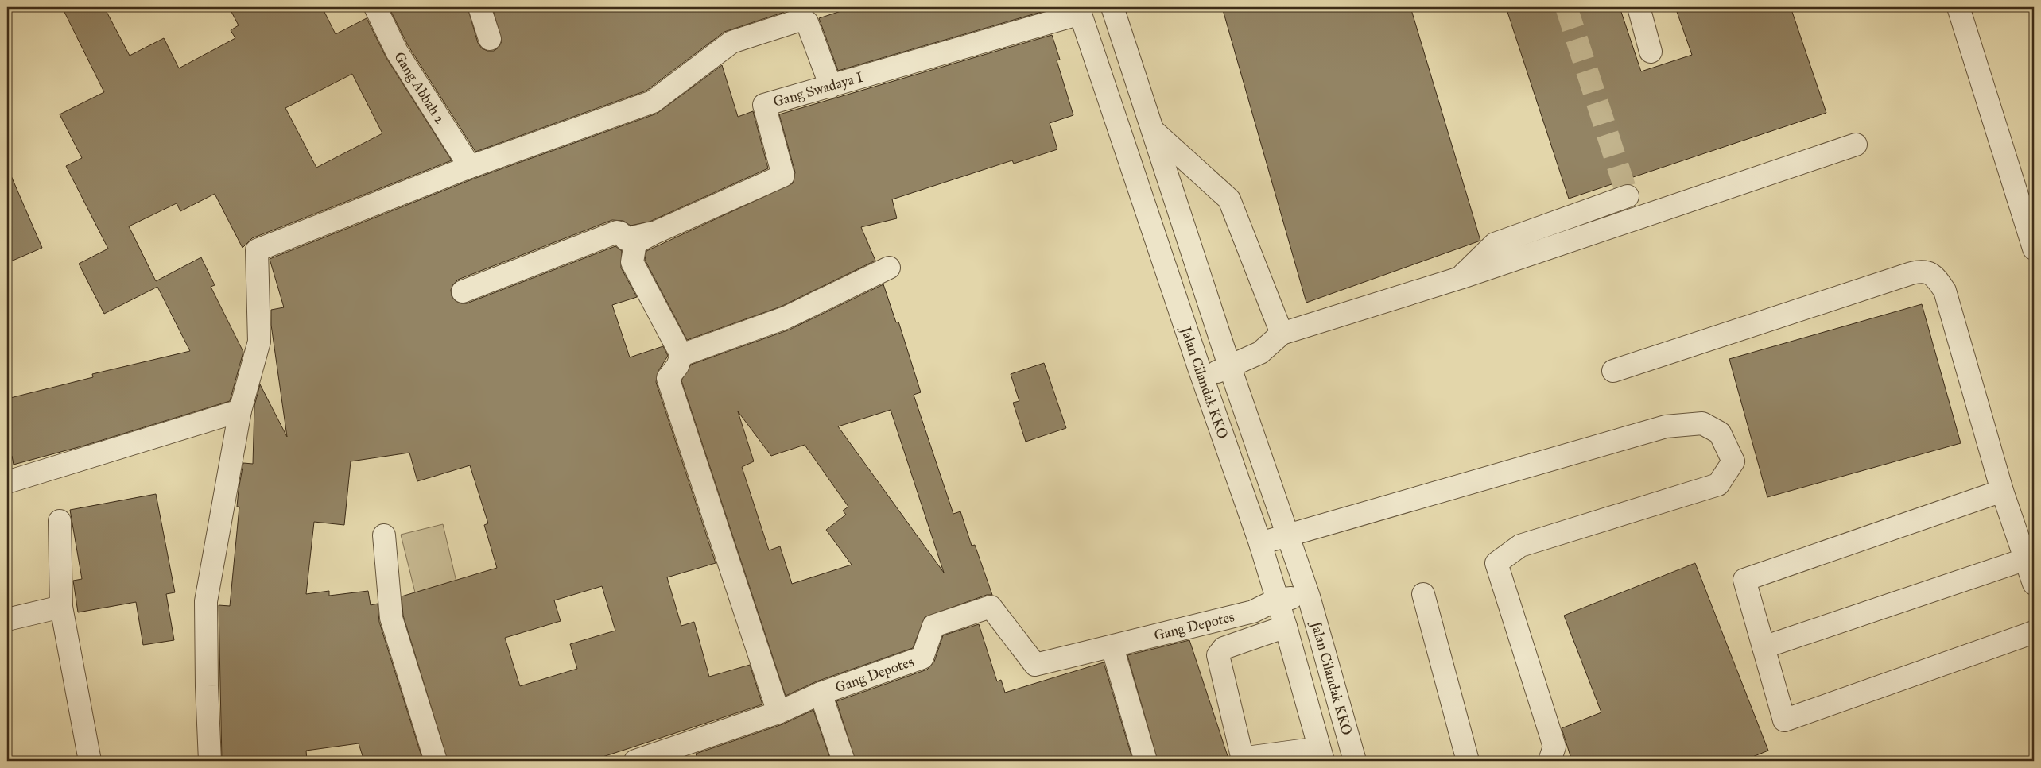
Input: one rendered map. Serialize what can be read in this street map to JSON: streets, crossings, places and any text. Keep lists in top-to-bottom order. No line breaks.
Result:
{"streets":{"street":["Gang Abbah 2","Gang Swadaya I","Jalan Cilandak KKO","Gang Depotes"]},"crossings":[["Gang Swadaya I","Jalan Cilandak KKO"],["Jalan Cilandak KKO","Gang Depotes"]]}
